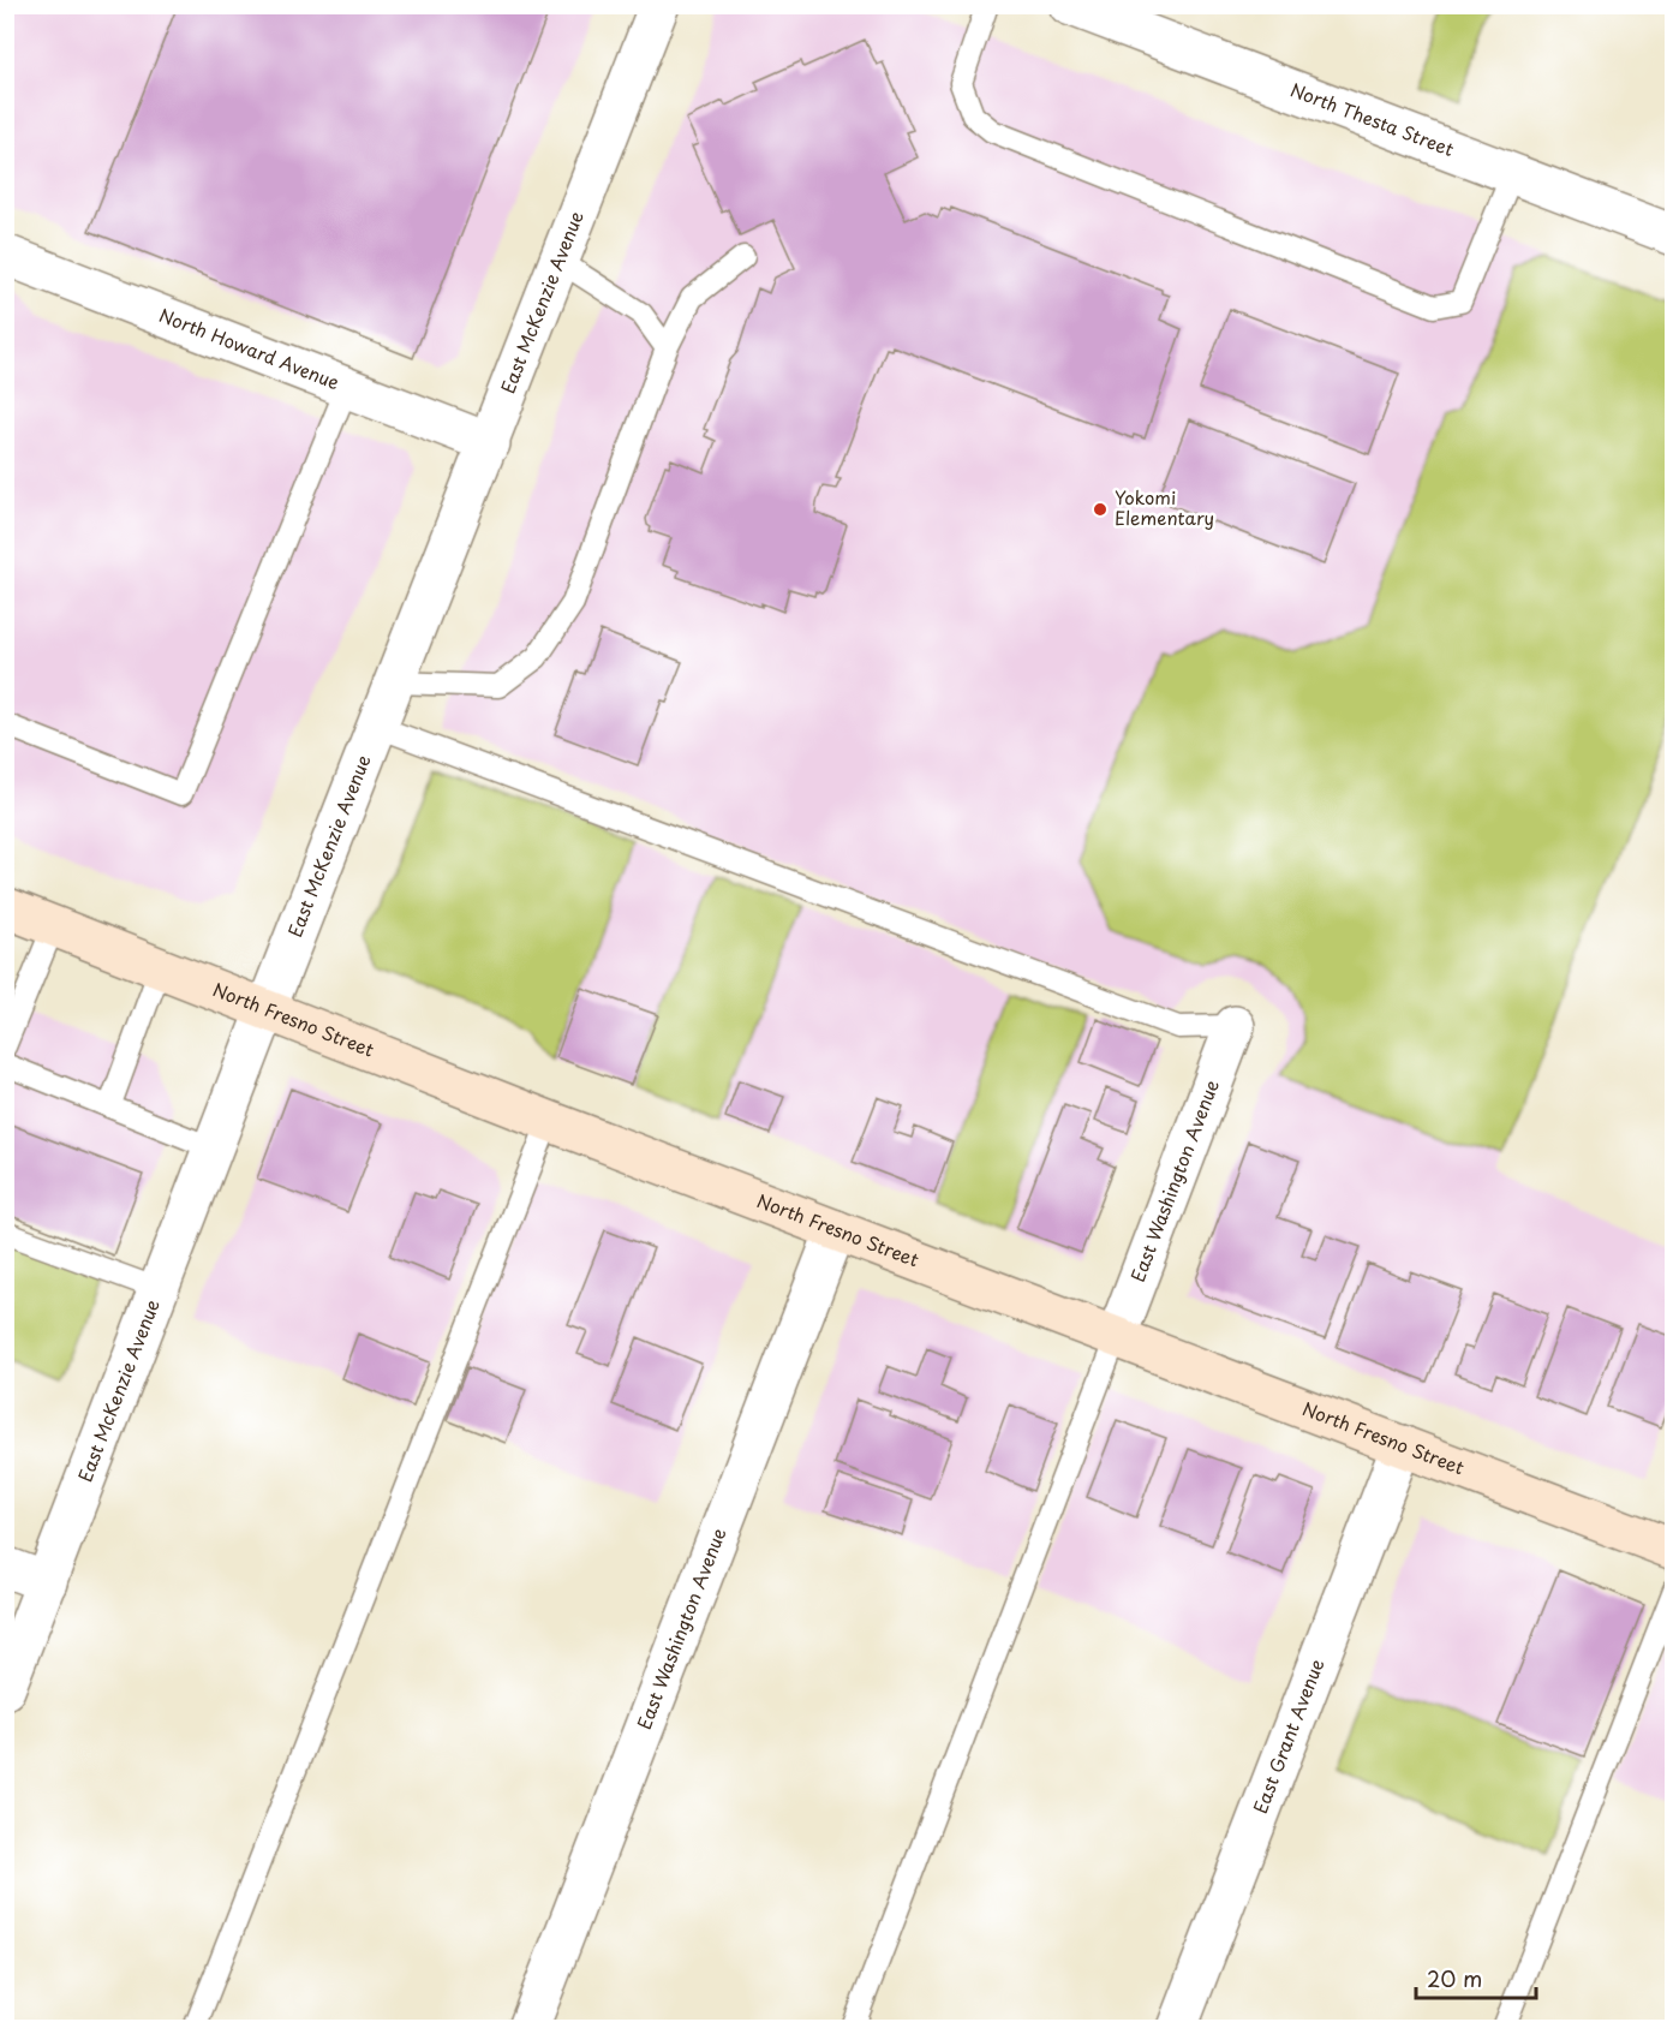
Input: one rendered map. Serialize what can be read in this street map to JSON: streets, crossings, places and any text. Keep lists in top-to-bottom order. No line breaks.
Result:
{"streets":{"main road":["North Fresno Street"],"street":["North Thesta Street","East McKenzie Avenue","North Howard Avenue","East Washington Avenue","East Grant Avenue"]},"crossings":[["East McKenzie Avenue","North Howard Avenue"],["East McKenzie Avenue","North Fresno Street"],["North Fresno Street","East Washington Avenue"],["North Fresno Street","East Grant Avenue"]],"places":["Yokomi Elementary"],"scale_bar":"20 m"}
